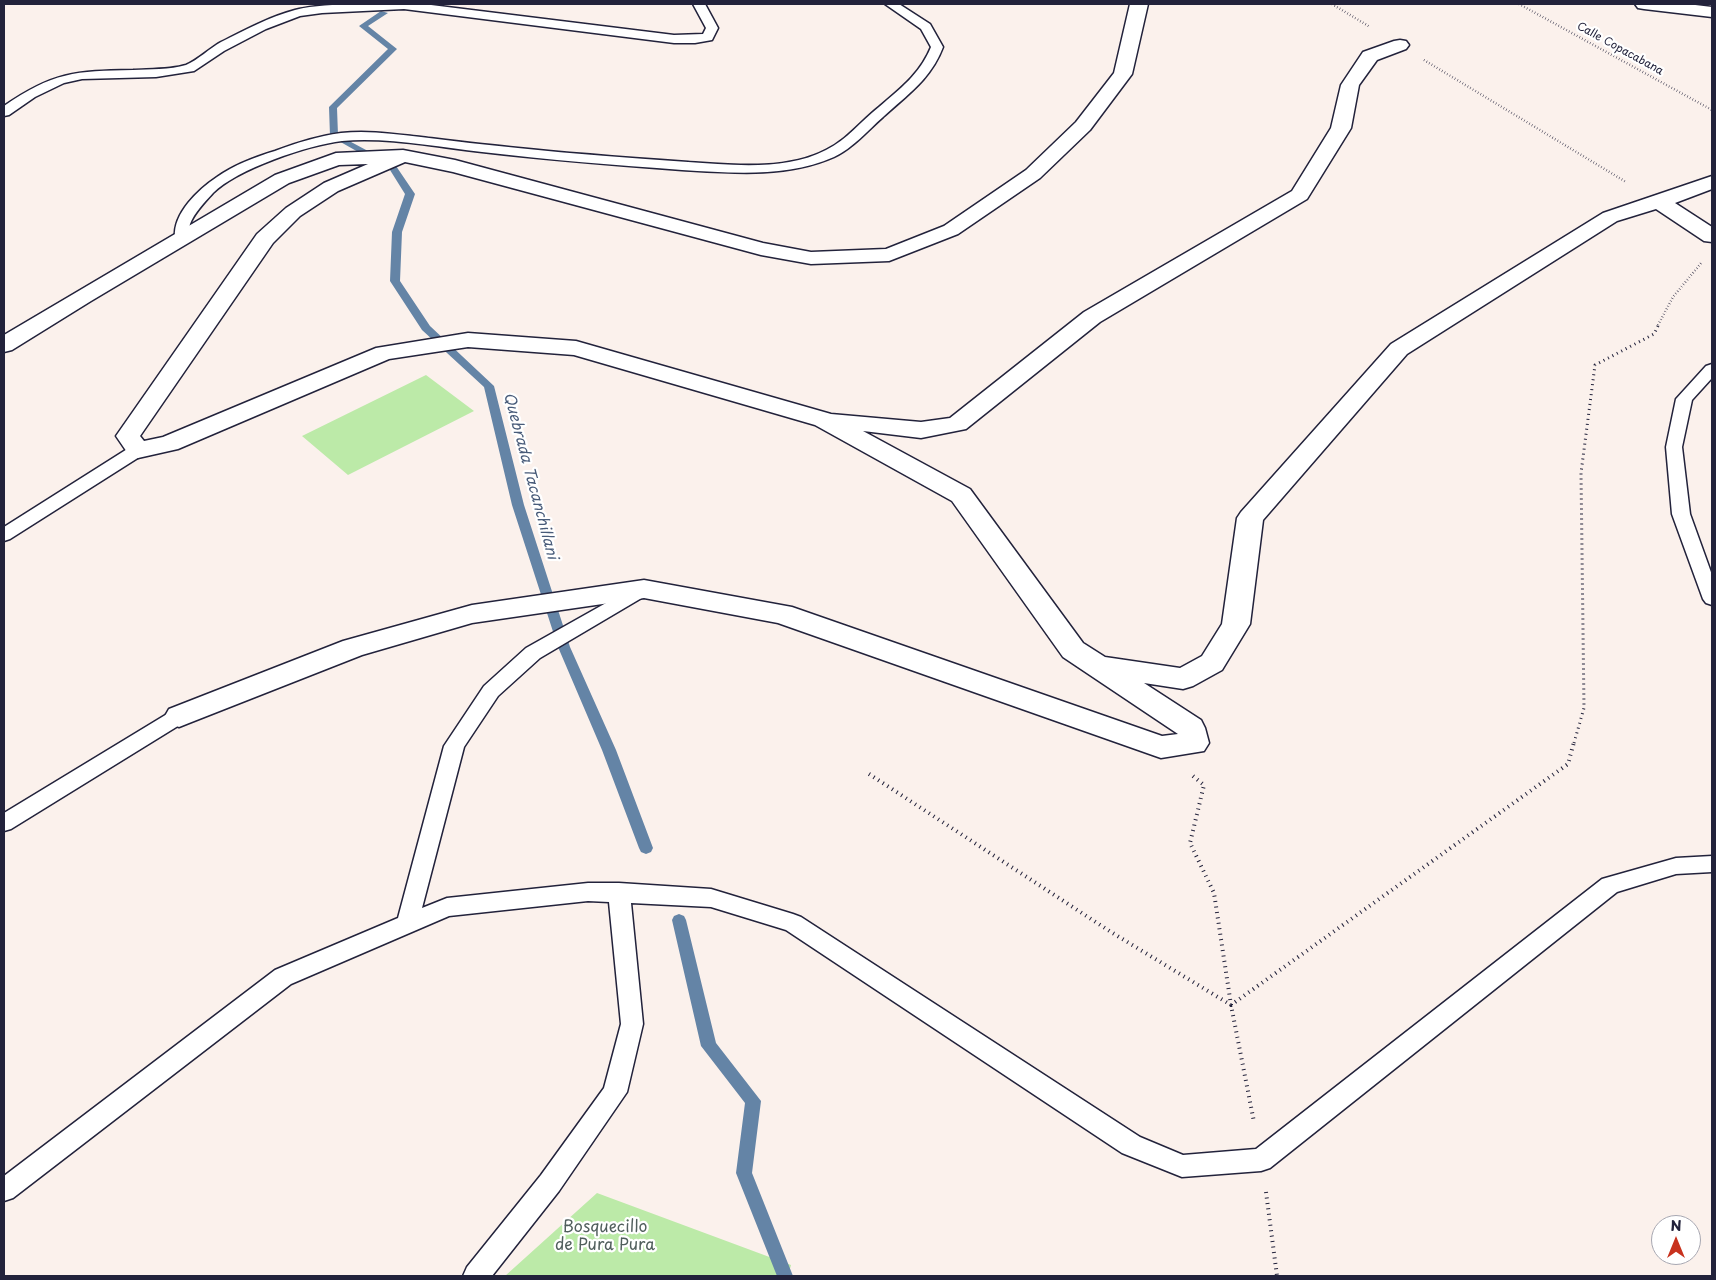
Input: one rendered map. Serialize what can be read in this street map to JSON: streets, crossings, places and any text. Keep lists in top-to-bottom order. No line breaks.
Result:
{"streets":{"path":["Calle Copacabana"]},"water":["Quebrada Tacanchillani"],"parks":["Bosquecillo de Pura Pura"],"north":"top"}
